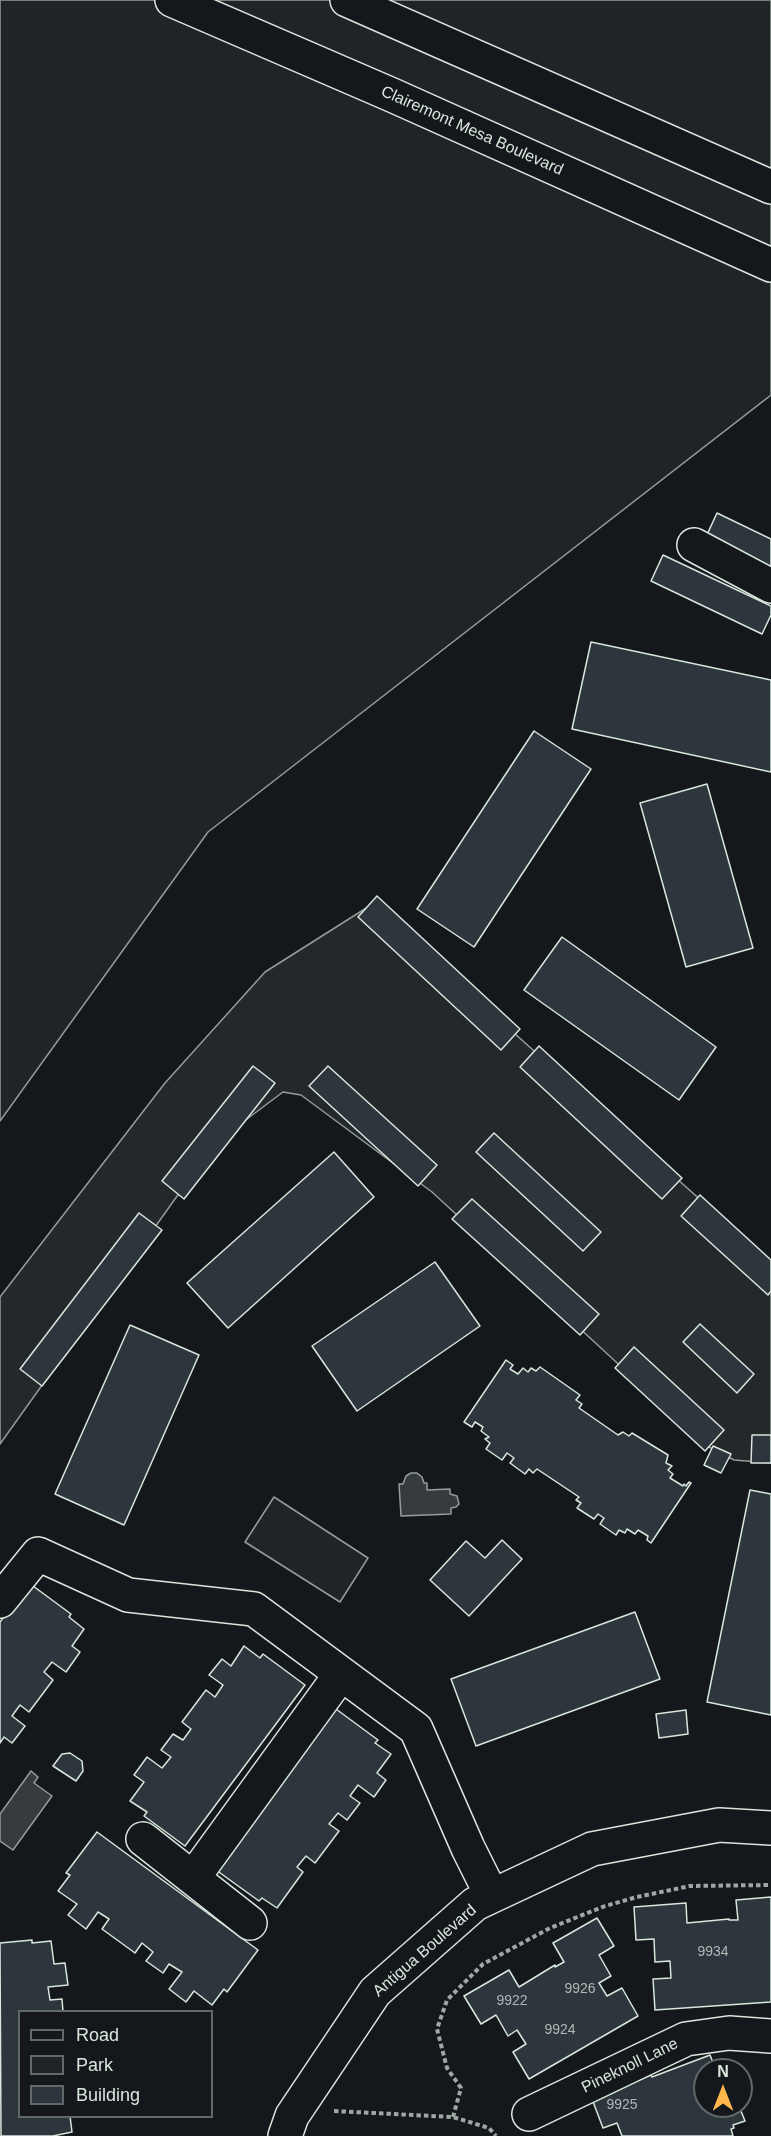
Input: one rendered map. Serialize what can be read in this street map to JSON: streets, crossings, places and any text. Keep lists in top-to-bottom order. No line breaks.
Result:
{"streets":{"main road":["Clairemont Mesa Boulevard","Antigua Boulevard","Pineknoll Lane"]},"house_numbers":["9934","9926","9922","9924","9925"],"legend":["Road","Park","Building"],"north":"top"}
